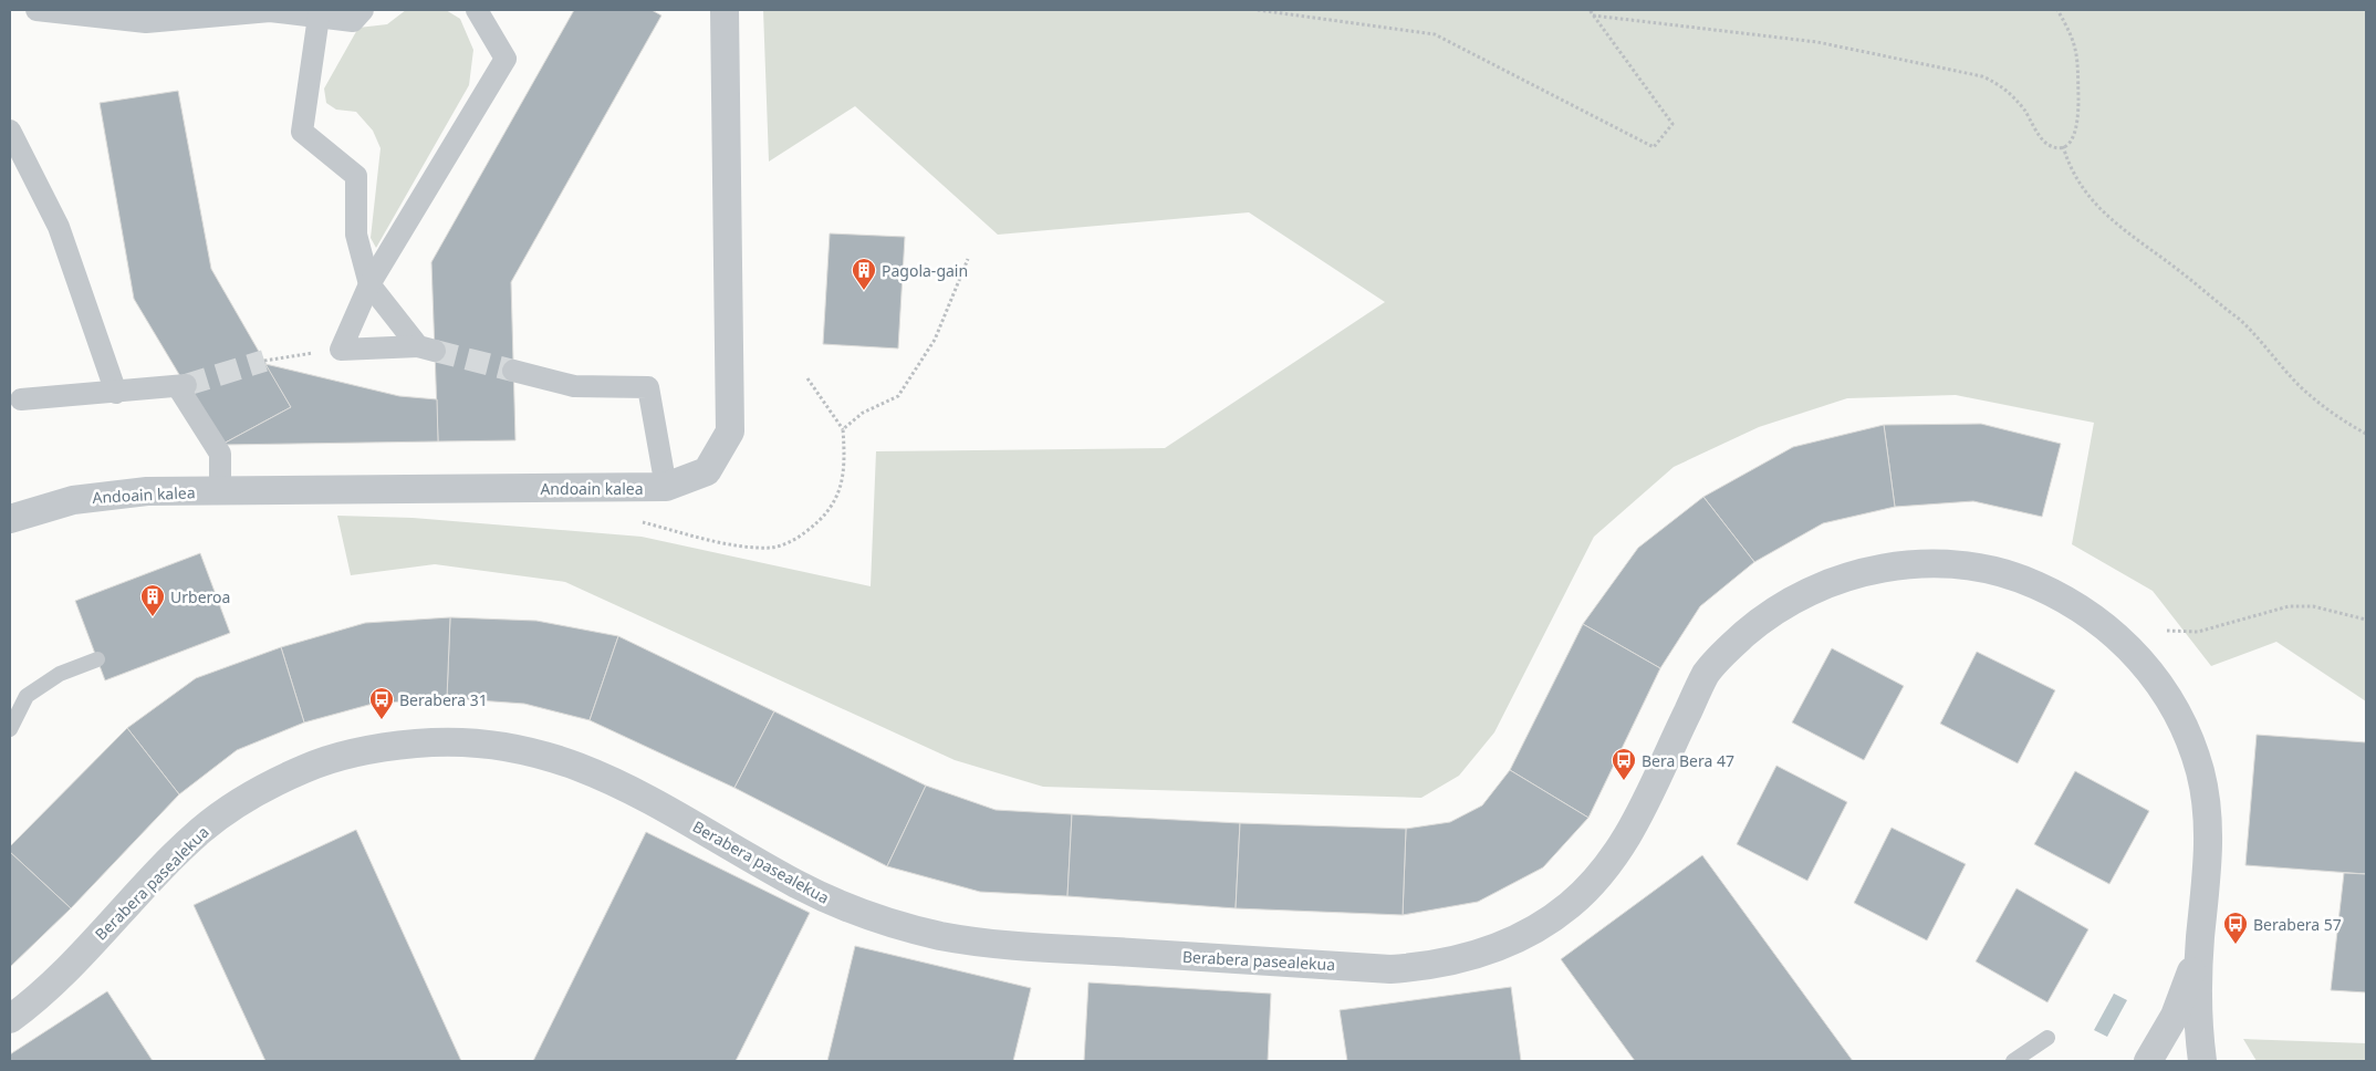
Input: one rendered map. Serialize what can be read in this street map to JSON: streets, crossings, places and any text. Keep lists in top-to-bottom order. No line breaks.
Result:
{"streets":{"street":["Andoain kalea","Berabera pasealekua"]},"places":{"building":["Pagola-gain","Urberoa"],"bus stop":["Berabera 31","Bera Bera 47","Berabera 57"]}}
